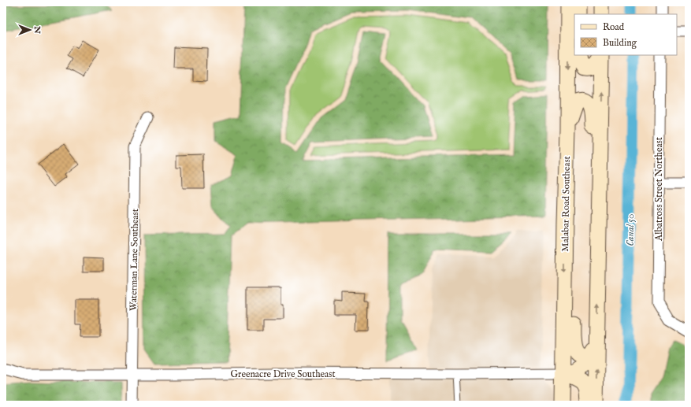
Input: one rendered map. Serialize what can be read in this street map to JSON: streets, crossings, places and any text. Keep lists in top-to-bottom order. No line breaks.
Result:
{"streets":{"main road":["Malabar Road Southeast"],"street":["Albatross Street Northeast","Waterman Lane Southeast","Greenacre Drive Southeast"]},"crossings":[["Malabar Road Southeast","Greenacre Drive Southeast"],["Waterman Lane Southeast","Greenacre Drive Southeast"]],"water":["Canal 50"],"legend":["Road","Building"],"north":"right"}
